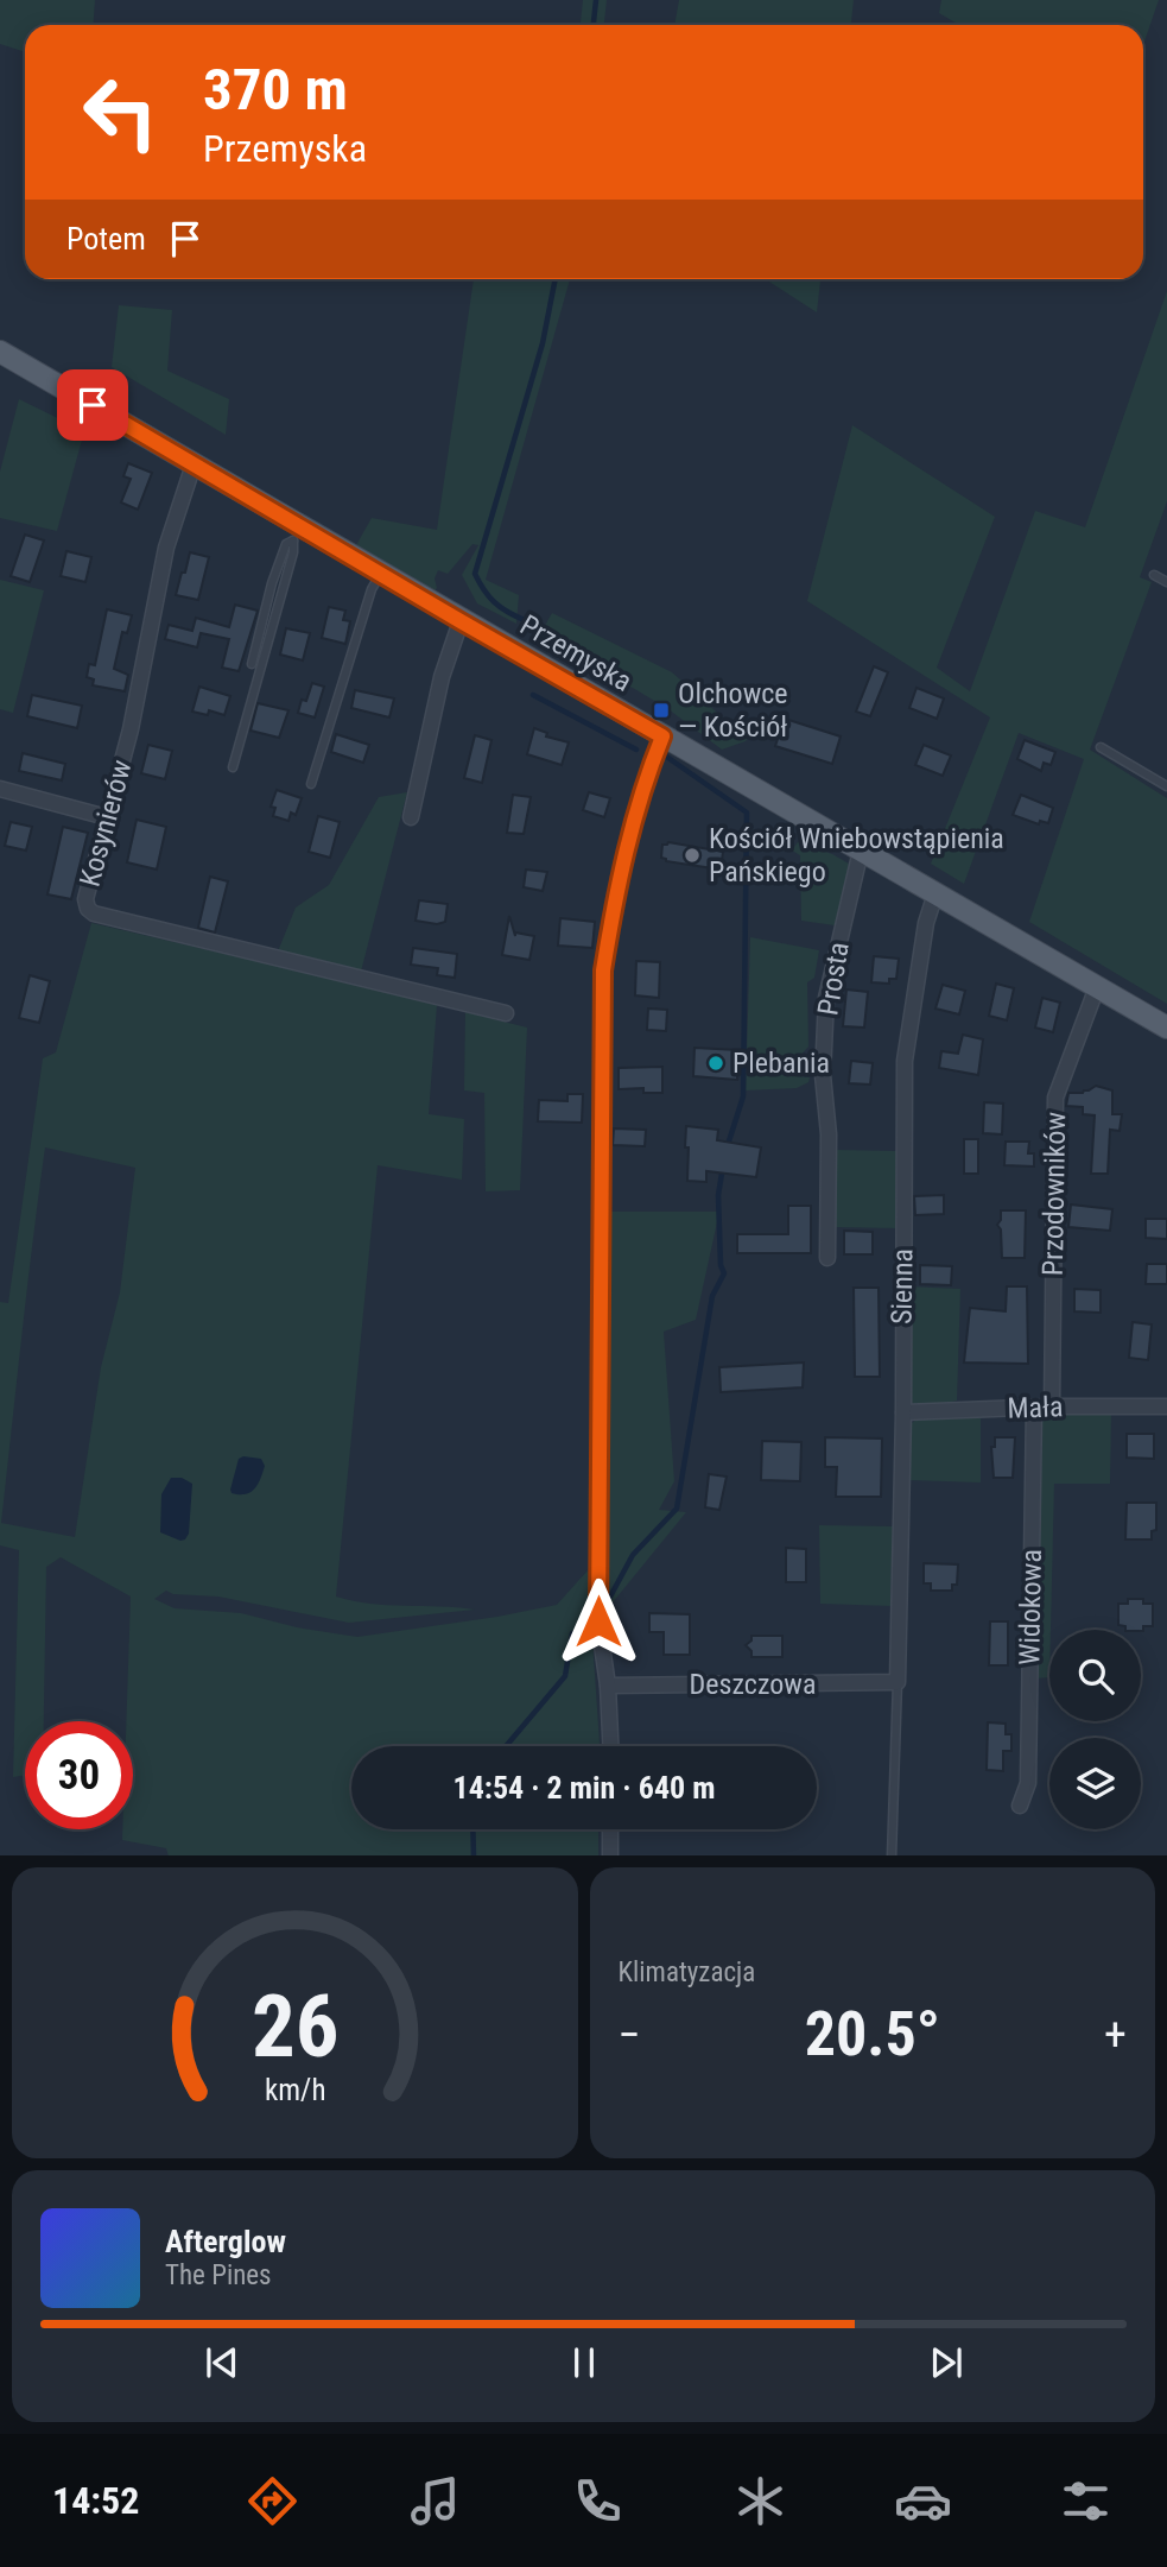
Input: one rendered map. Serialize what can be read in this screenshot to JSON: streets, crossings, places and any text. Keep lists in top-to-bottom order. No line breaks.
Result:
{"streets":{"main road":["Przemyska"],"street":["Kosynierów","Prosta","Przodowników","Sienna","Mała","Widokowa","Deszczowa"]},"crossings":[["Przemyska","Kosynierów"],["Przemyska","Prosta"],["Przemyska","Przodowników"],["Przemyska","Sienna"],["Przodowników","Mała"],["Sienna","Mała"],["Sienna","Deszczowa"],["Mała","Widokowa"]],"places":{"transit":["Olchowce — Kościół"],"other":["Kościół Wniebowstąpienia Pańskiego","Plebania"]},"page":{"turn":["370 m","Przemyska"],"then":"Potem","limit":"30","trip":"14:54 · 2 min · 640 m","tile":"Klimatyzacja","heat":["−","20.5°","+"],"song":["Afterglow","The Pines"],"tabs":"14:52","gauge":["26","km/h"]}}
